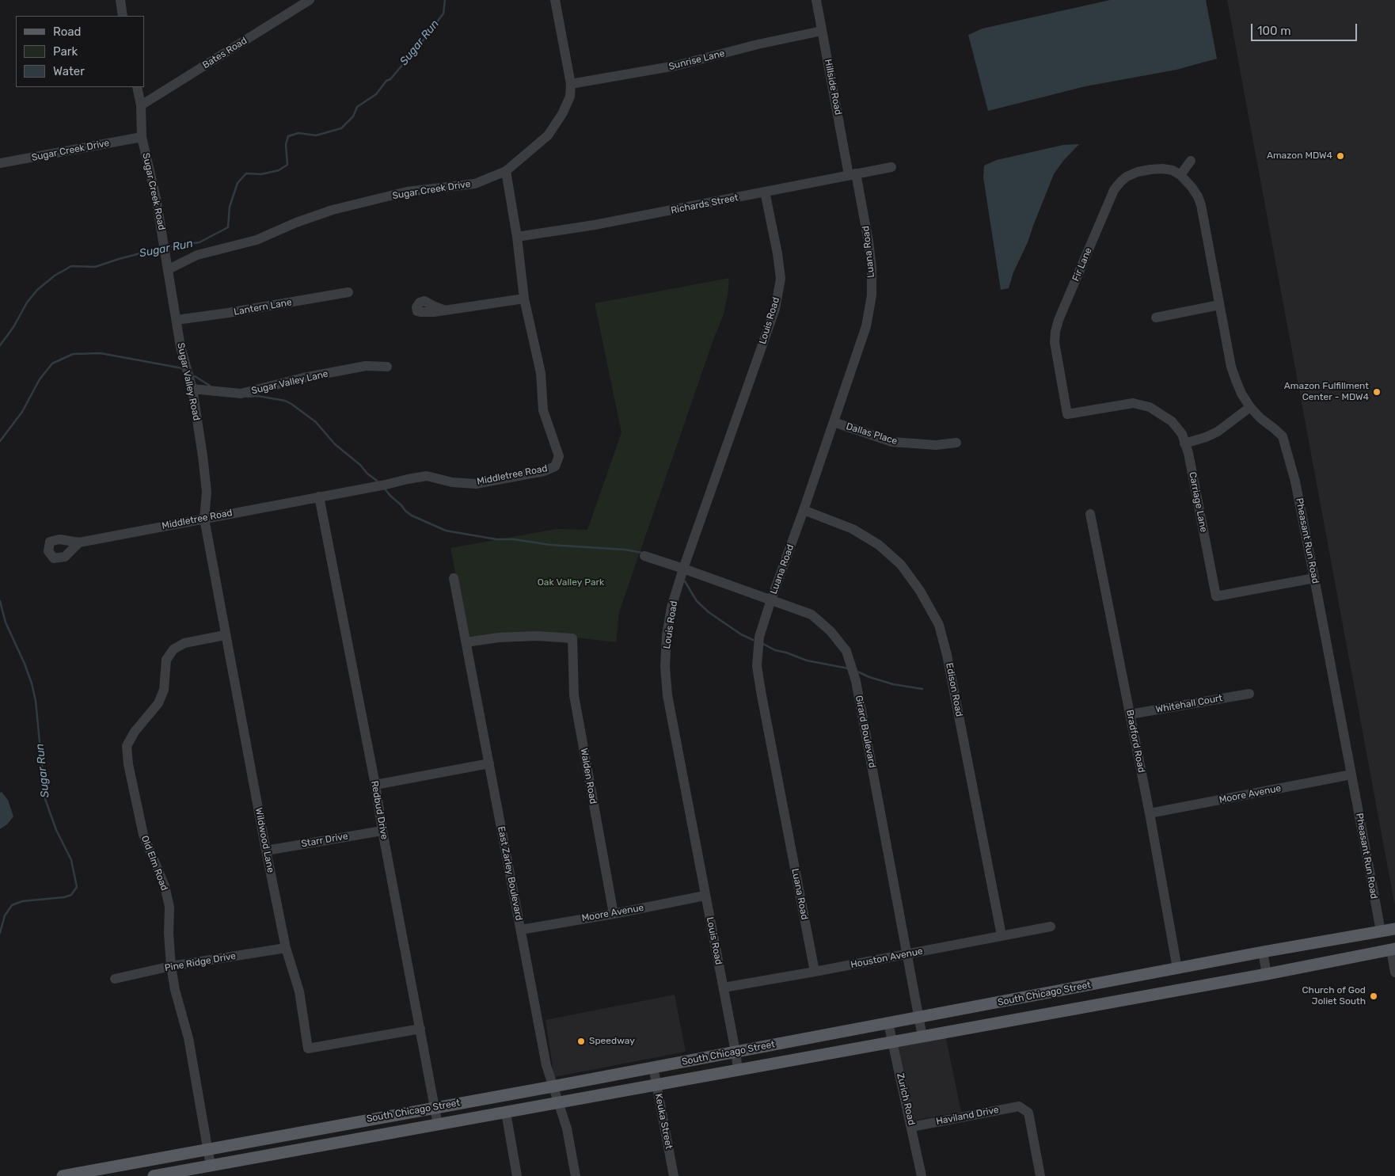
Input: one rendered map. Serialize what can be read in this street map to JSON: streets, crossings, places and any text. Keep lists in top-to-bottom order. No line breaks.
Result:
{"streets":{"main road":["South Chicago Street"],"street":["Bates Road","Sunrise Lane","Hillside Road","Sugar Creek Drive","Sugar Creek Road","Richards Street","Luana Road","Fir Lane","Lantern Lane","Louis Road","Sugar Valley Road","Sugar Valley Lane","Dallas Place","Middletree Road","Carriage Lane","Pheasant Run Road","Edison Road","Whitehall Court","Girard Boulevard","Bradford Road","Walden Road","Moore Avenue","Redbud Drive","Wildwood Lane","Starr Drive","Old Elm Road","East Zarley Boulevard","Houston Avenue","Pine Ridge Drive","Zurich Road","Haviland Drive","Keuka Street"]},"crossings":[["Bates Road","Sugar Creek Road"],["Sunrise Lane","Hillside Road"],["Sunrise Lane","Sugar Creek Drive"],["Hillside Road","Richards Street"],["Hillside Road","Luana Road"],["Sugar Creek Drive","Sugar Creek Road"],["Sugar Creek Drive","Sugar Valley Road"],["Sugar Creek Drive","Middletree Road"],["Sugar Creek Road","Sugar Valley Road"],["Richards Street","Luana Road"],["Richards Street","Louis Road"],["Richards Street","Middletree Road"],["Luana Road","Dallas Place"],["Luana Road","Edison Road"],["Luana Road","Girard Boulevard"],["Luana Road","Houston Avenue"],["Fir Lane","Carriage Lane"],["Fir Lane","Pheasant Run Road"],["Lantern Lane","Sugar Valley Road"],["Louis Road","Girard Boulevard"],["Louis Road","Moore Avenue"],["Louis Road","Houston Avenue"],["Louis Road","South Chicago Street"],["Sugar Valley Road","Sugar Valley Lane"],["Sugar Valley Road","Middletree Road"],["Sugar Valley Road","Wildwood Lane"],["Middletree Road","Redbud Drive"],["Middletree Road","Wildwood Lane"],["Carriage Lane","Pheasant Run Road"],["Pheasant Run Road","Moore Avenue"],["Pheasant Run Road","South Chicago Street"],["Edison Road","Houston Avenue"],["Whitehall Court","Bradford Road"],["Girard Boulevard","Houston Avenue"],["Girard Boulevard","South Chicago Street"],["Bradford Road","Moore Avenue"],["Bradford Road","South Chicago Street"],["Walden Road","Moore Avenue"],["Walden Road","East Zarley Boulevard"],["Moore Avenue","East Zarley Boulevard"],["Redbud Drive","Wildwood Lane"],["Redbud Drive","Starr Drive"],["Redbud Drive","South Chicago Street"],["Wildwood Lane","Starr Drive"],["Wildwood Lane","Old Elm Road"],["Wildwood Lane","Pine Ridge Drive"],["Old Elm Road","Pine Ridge Drive"],["Old Elm Road","South Chicago Street"],["East Zarley Boulevard","South Chicago Street"],["South Chicago Street","Zurich Road"],["South Chicago Street","Keuka Street"],["Zurich Road","Haviland Drive"]],"water":["Sugar Run"],"parks":["Oak Valley Park"],"places":["Amazon MDW4","Amazon Fulfillment Center - MDW4","Church of God Joliet South","Speedway"],"legend":["Road","Park","Water"],"scale_bar":"100 m"}
